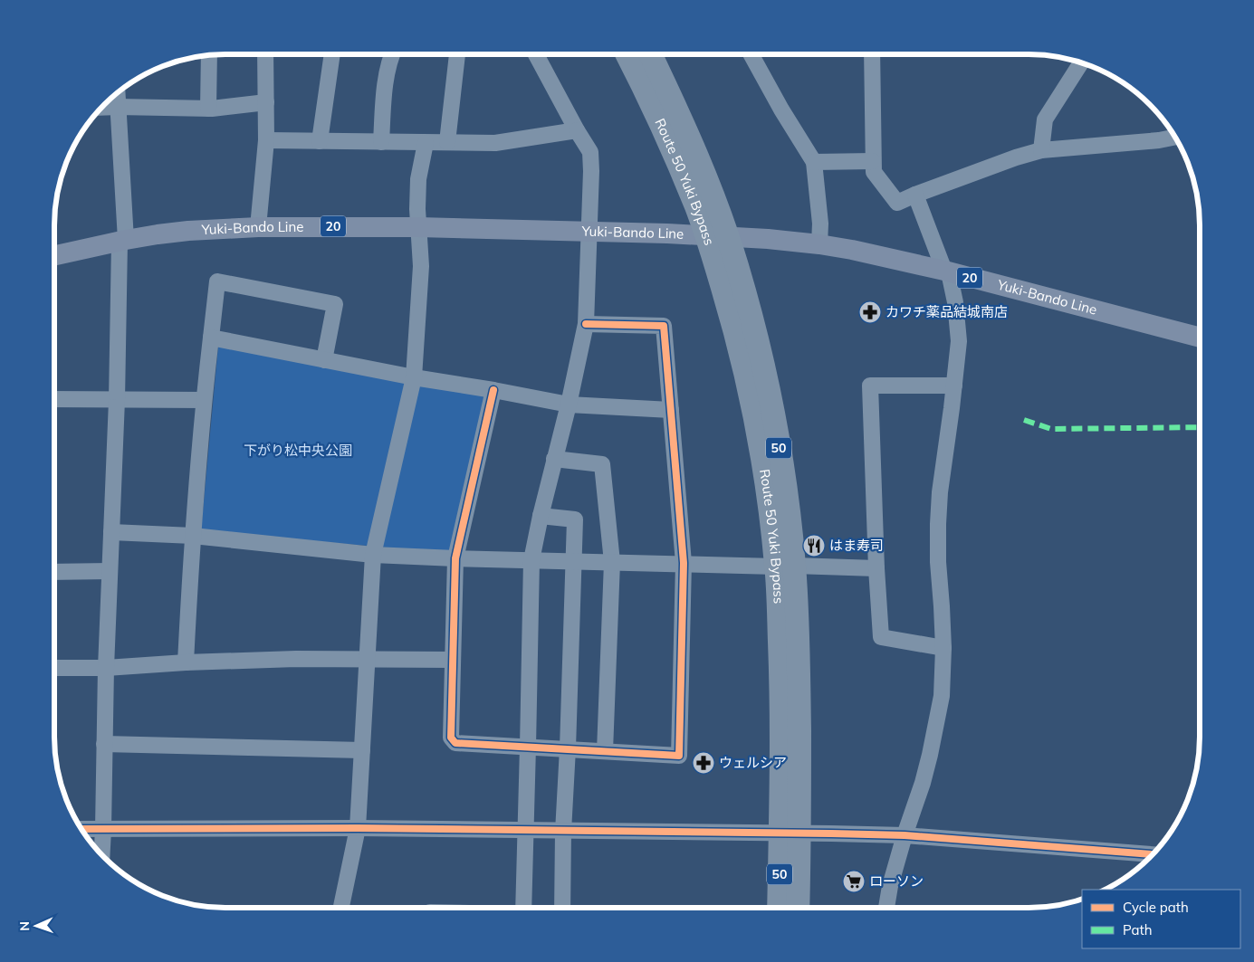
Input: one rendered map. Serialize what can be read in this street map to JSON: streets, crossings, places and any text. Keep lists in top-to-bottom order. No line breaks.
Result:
{"streets":{"highway":["Route 50 Yuki Bypass","50"],"main road":["20","Yuki-Bando Line"]},"crossings":[["Route 50 Yuki Bypass","Yuki-Bando Line"]],"parks":["下がり松中央公園"],"places":{"pharmacy":["カワチ薬品結城南店","ウェルシア"],"restaurant":["はま寿司"],"supermarket":["ローソン"]},"legend":["Cycle path","Path"],"north":"left"}
